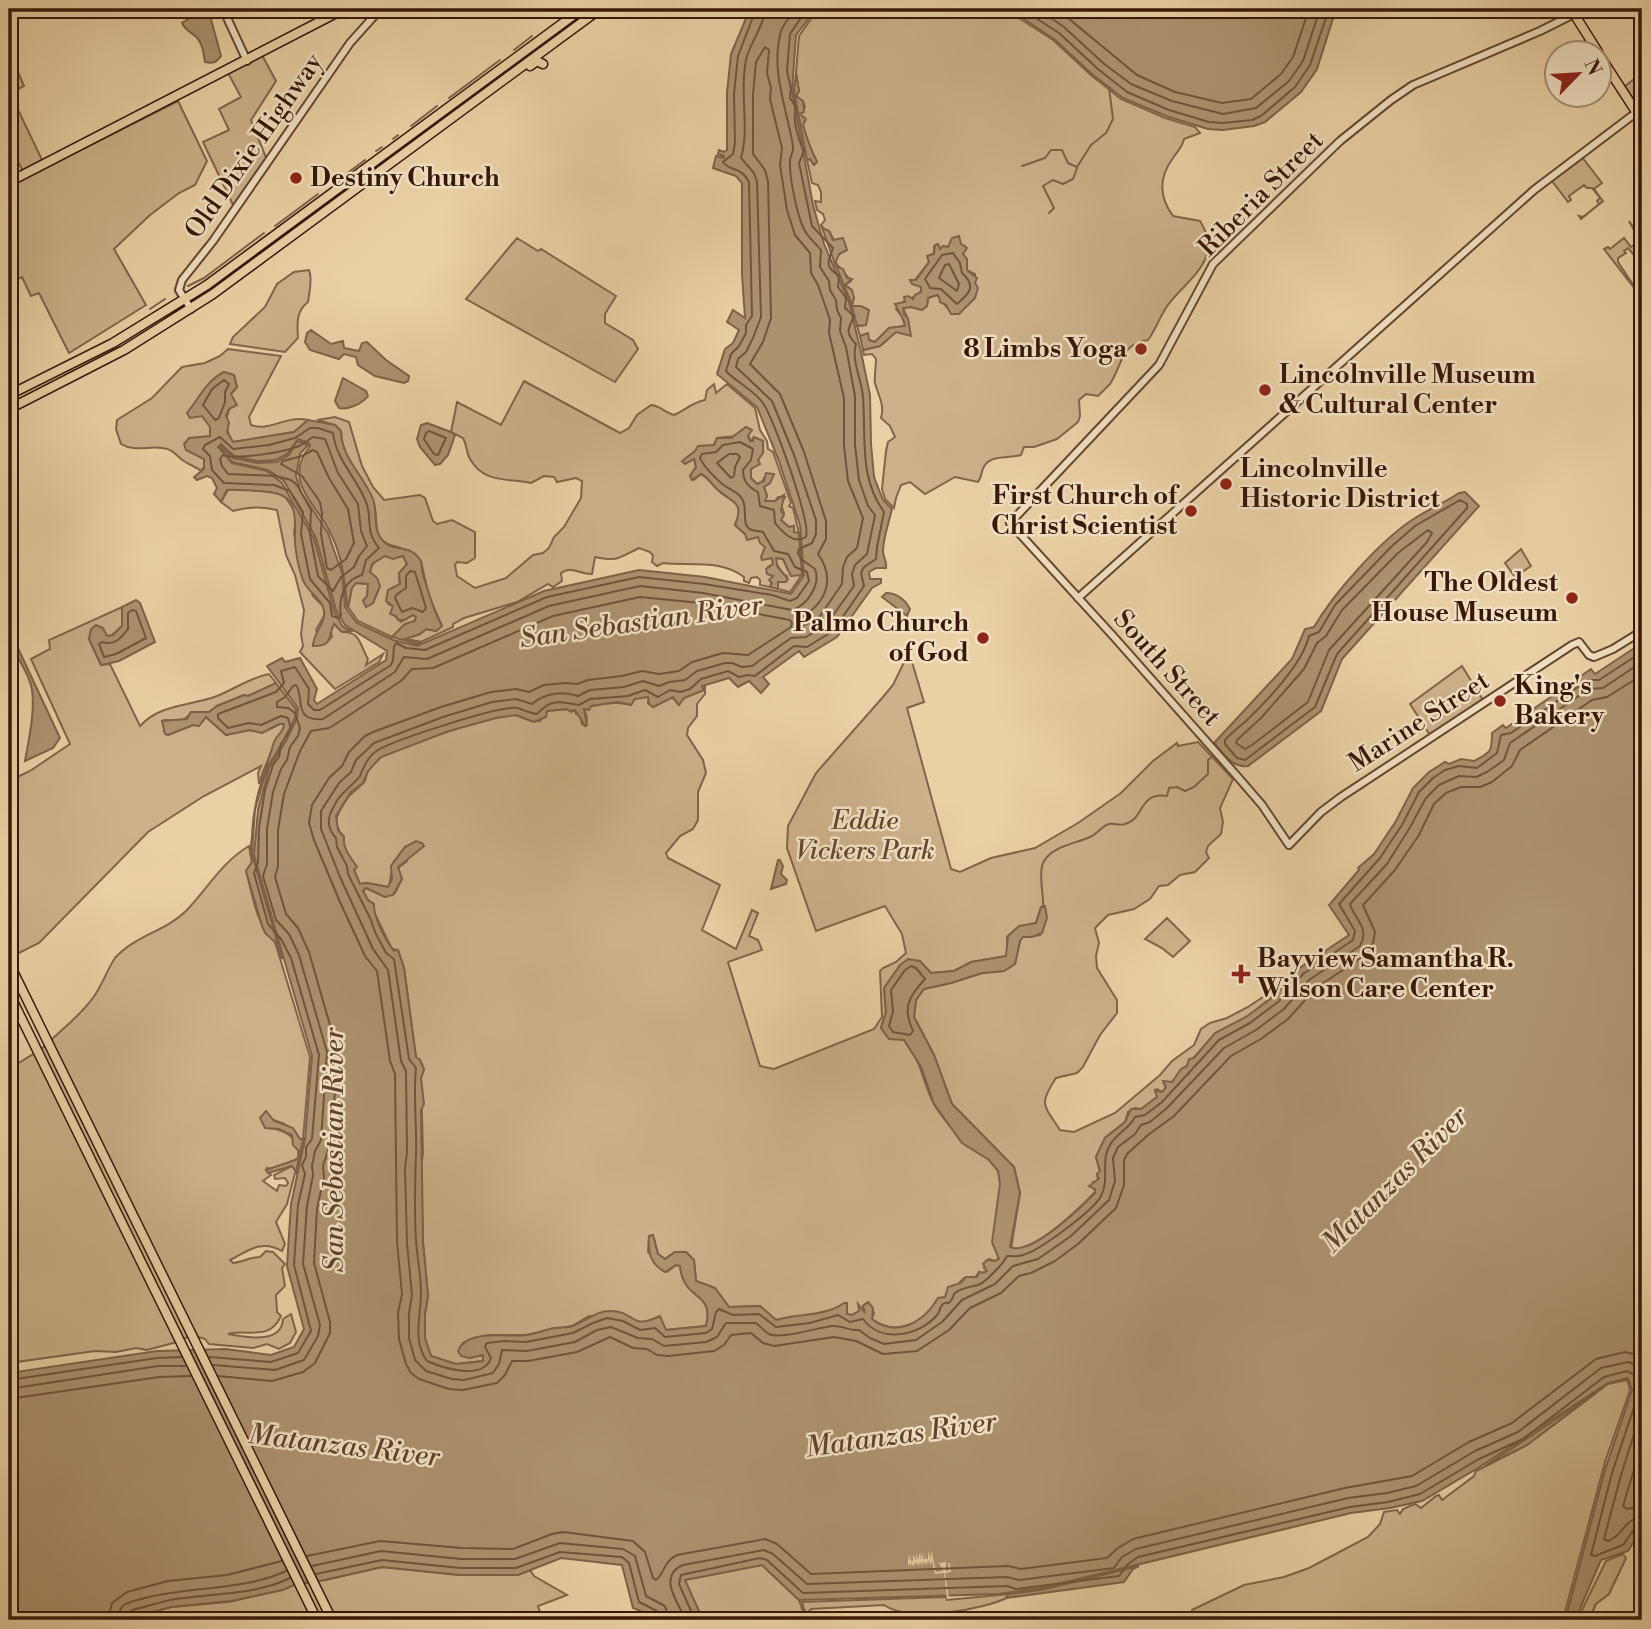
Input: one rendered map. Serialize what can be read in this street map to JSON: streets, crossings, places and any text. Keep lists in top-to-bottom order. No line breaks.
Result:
{"streets":{"street":["Old Dixie Highway","Riberia Street","South Street","Marine Street"]},"crossings":[["Riberia Street","South Street"],["South Street","Marine Street"]],"water":["San Sebastian River","Matanzas River"],"parks":["Eddie Vickers Park"],"places":{"other":["Destiny Church","8 Limbs Yoga","Lincolnville Museum & Cultural Center","Lincolnville Historic District","First Church of Christ Scientist","The Oldest House Museum","Palmo Church of God","King's Bakery"],"health":["Bayview Samantha R. Wilson Care Center"]},"north":"top right"}
